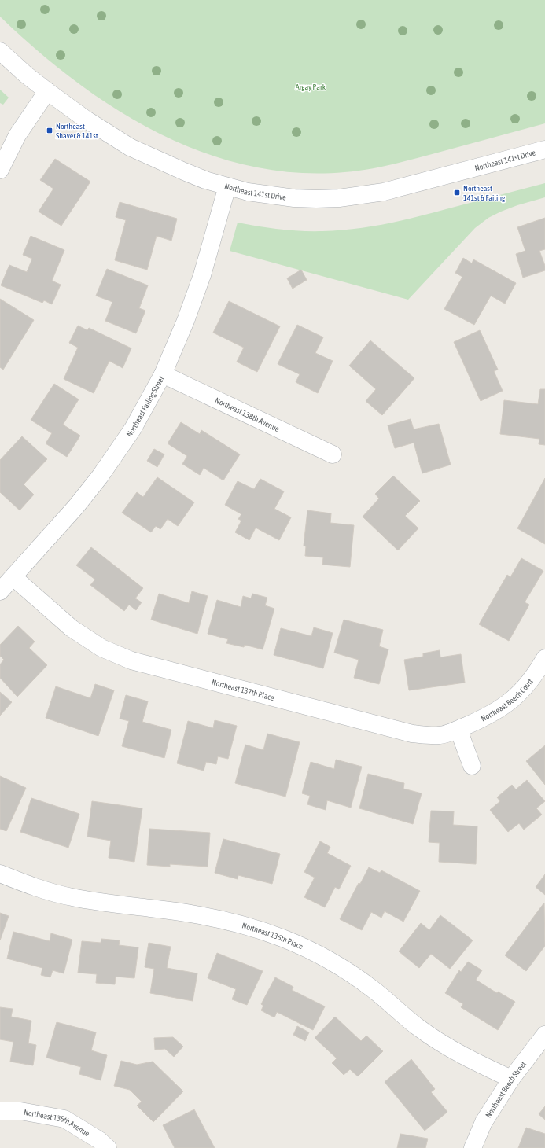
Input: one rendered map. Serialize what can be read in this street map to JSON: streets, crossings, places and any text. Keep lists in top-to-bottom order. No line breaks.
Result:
{"streets":{"street":["Northeast 141st Drive","Northeast Failing Street","Northeast 138th Avenue","Northeast 137th Place","Northeast Beech Court","Northeast 136th Place","Northeast Beech Street","Northeast 135th Avenue"]},"crossings":[["Northeast 141st Drive","Northeast Failing Street"],["Northeast Failing Street","Northeast 138th Avenue"],["Northeast Failing Street","Northeast 137th Place"],["Northeast 137th Place","Northeast Beech Court"],["Northeast 136th Place","Northeast Beech Street"]],"parks":["Argay Park"],"places":{"transit":["Northeast Shaver & 141st","Northeast 141st & Failing"]}}
